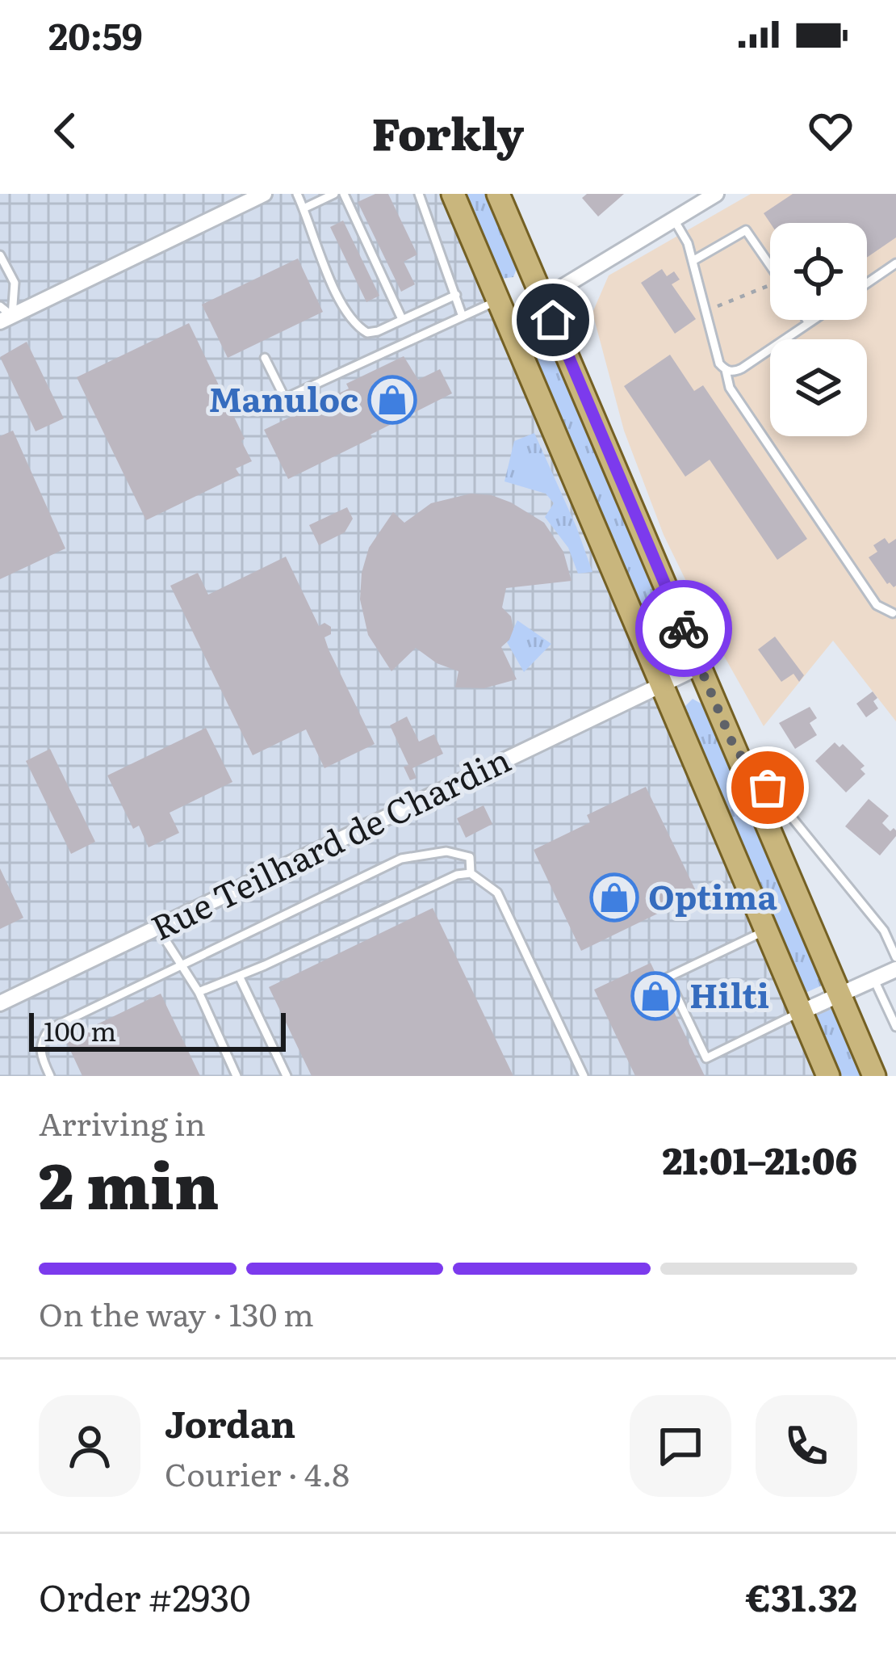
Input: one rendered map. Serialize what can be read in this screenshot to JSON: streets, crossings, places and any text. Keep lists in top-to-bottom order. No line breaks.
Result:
{"streets":{"street":["Rue Teilhard de Chardin"]},"places":{"shop":["Manuloc","Optima","Hilti"]},"scale_bar":"100 m","page":{"status":"20:59","header":"Forkly","scale":"100 m","heading":["2 min","Arriving in","21:01–21:06"],"panel":["Jordan","Courier · 4.8","Order #2930","€31.32"],"bar":"On the way · 130 m"}}
